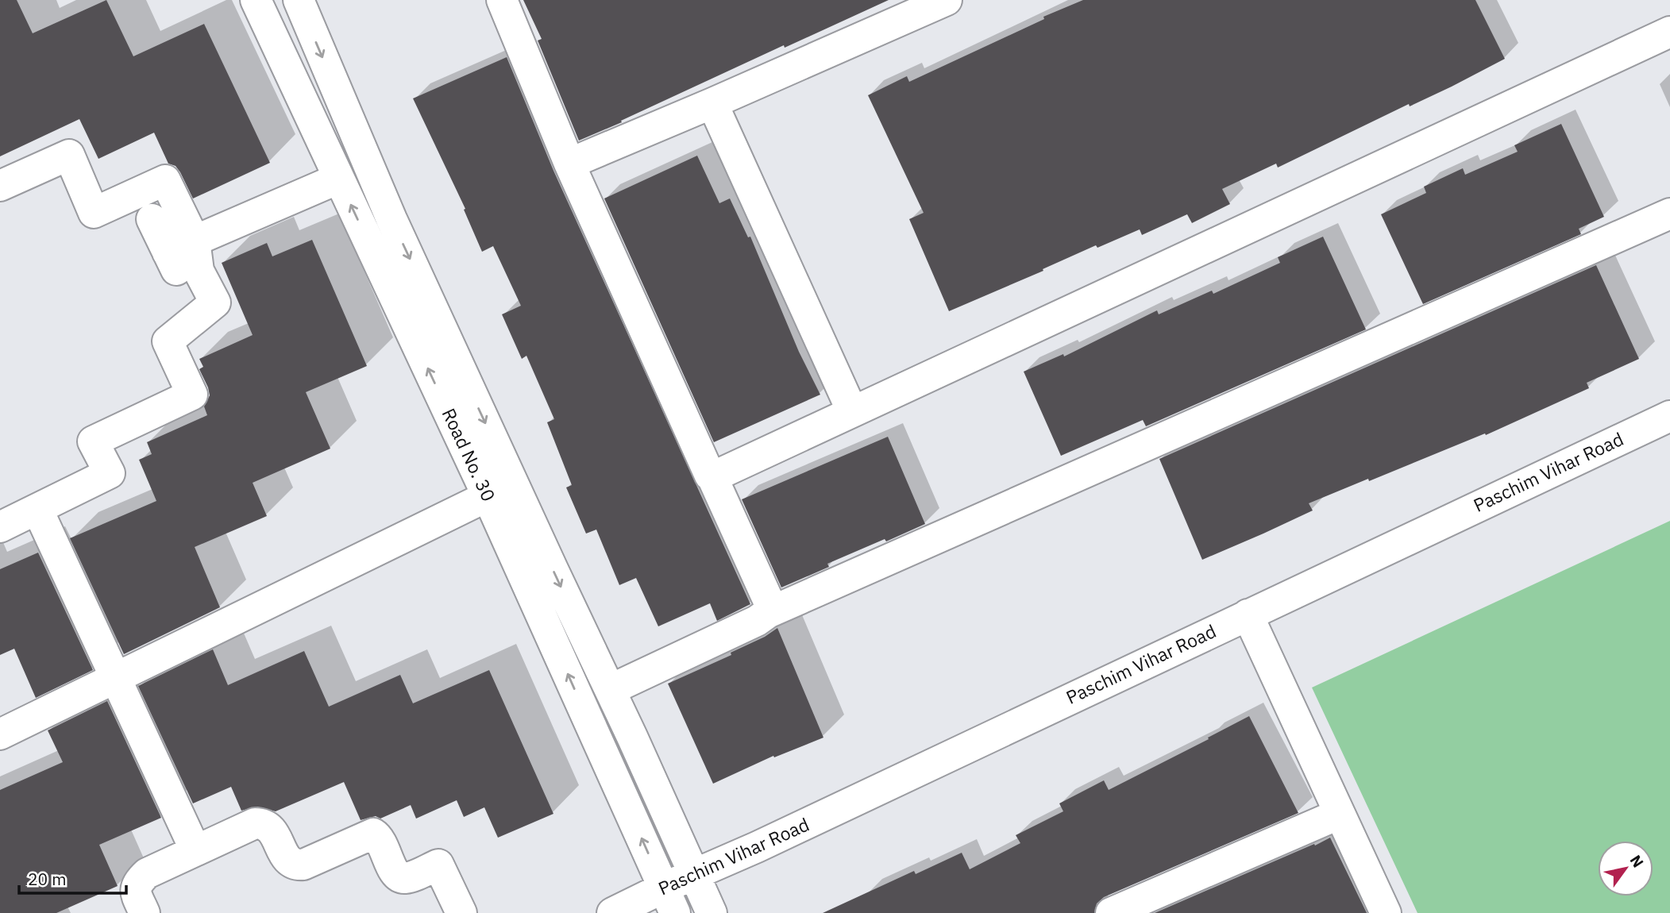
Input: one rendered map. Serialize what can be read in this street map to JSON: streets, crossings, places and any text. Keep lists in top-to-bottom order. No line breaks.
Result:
{"streets":{"street":["Road No. 30","Paschim Vihar Road"]},"crossings":[["Road No. 30","Paschim Vihar Road"]],"scale_bar":"20 m","north":"top right"}
